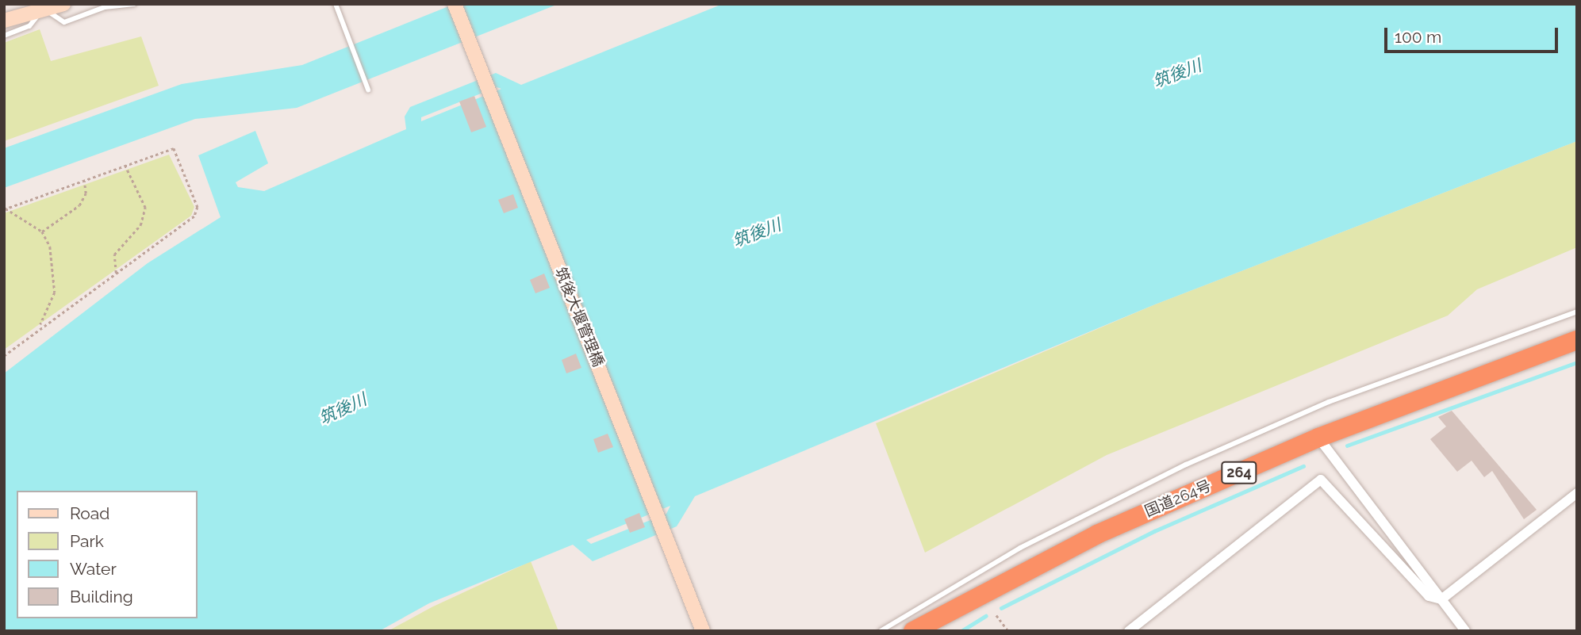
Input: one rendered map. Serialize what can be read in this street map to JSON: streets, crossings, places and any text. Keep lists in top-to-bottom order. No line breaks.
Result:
{"streets":{"highway":["264","国道264号"],"street":["筑後大堰管理橋"]},"water":["筑後川"],"legend":["Road","Park","Water","Building"],"scale_bar":"100 m"}
